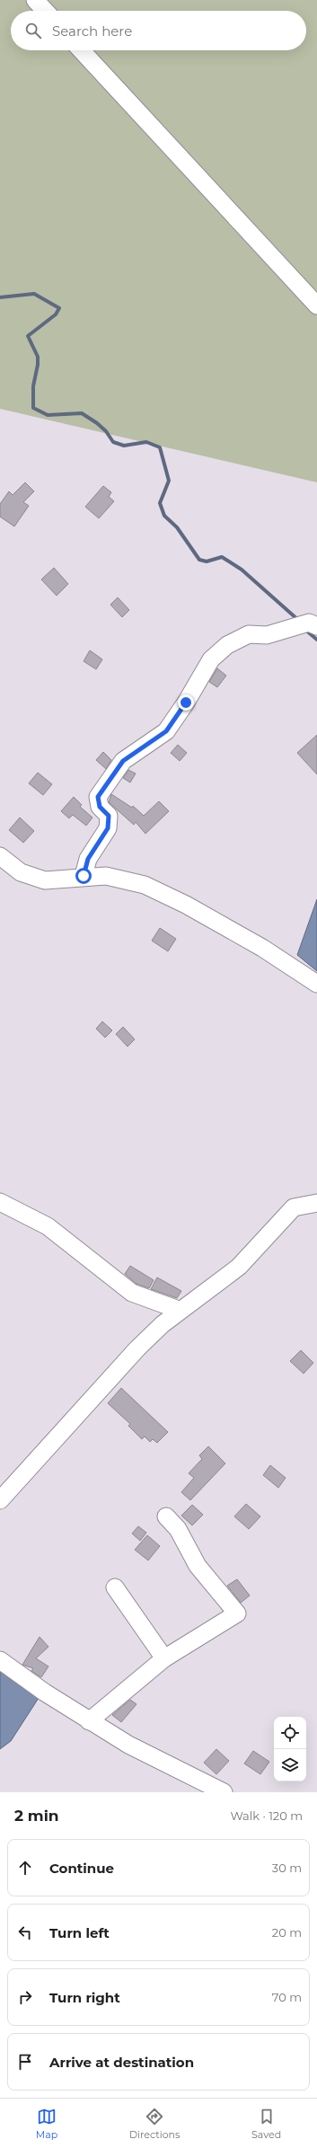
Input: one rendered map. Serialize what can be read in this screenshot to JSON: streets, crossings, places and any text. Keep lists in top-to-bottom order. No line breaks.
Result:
{"page":{"search":"Search here","heading":["2 min","Walk · 120 m"],"list":[["Continue","30 m"],["Turn left","20 m"],["Turn right","70 m"],"Arrive at destination"],"nav":["Map","Directions","Saved"]}}
